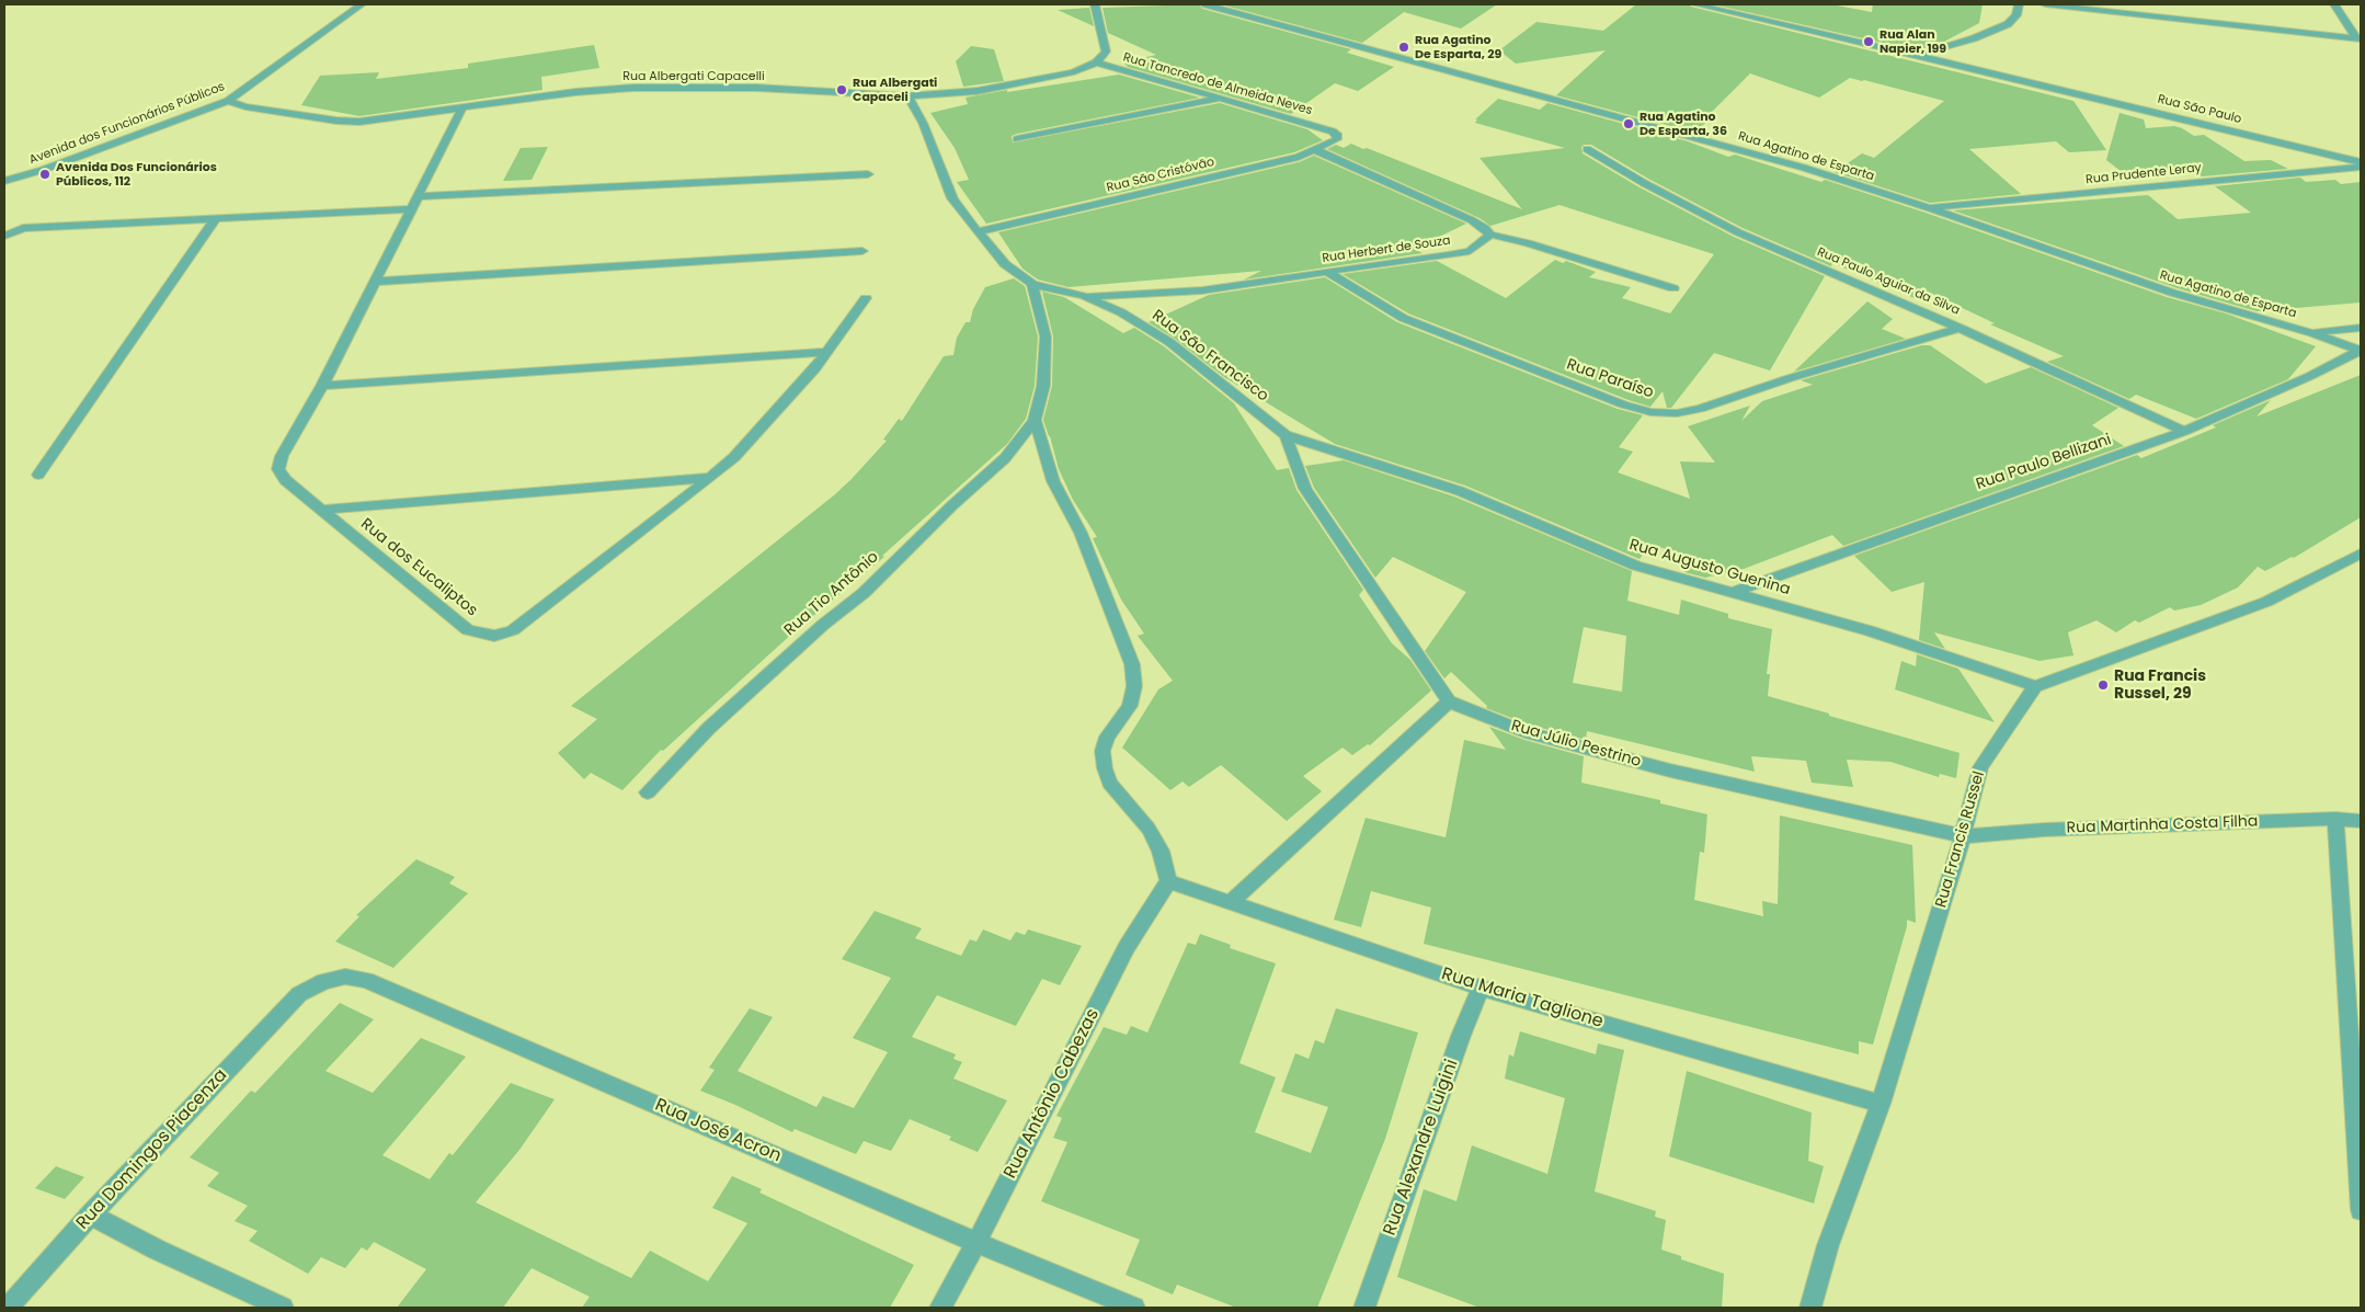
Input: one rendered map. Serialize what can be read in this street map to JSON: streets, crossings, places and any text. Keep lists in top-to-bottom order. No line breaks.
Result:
{"streets":{"street":["Rua Albergati Capacelli","Rua Tancredo de Almeida Neves","Rua São Paulo","Avenida dos Funcionários Públicos","Rua Agatino de Esparta","Rua Prudente Leray","Rua São Cristóvão","Rua Herbert de Souza","Rua Paulo Aguiar da Silva","Rua São Francisco","Rua Paraíso","Rua Paulo Bellizani","Rua dos Eucaliptos","Rua Augusto Guenina","Rua Tio Antônio","Rua Júlio Pestrino","Rua Martinha Costa Filha","Rua Francis Russel","Rua Maria Taglione","Rua Antônio Cabezas","Rua José Acron","Rua Alexandre Luigini","Rua Domingos Piacenza"]},"crossings":[["Rua Albergati Capacelli","Rua Tancredo de Almeida Neves"],["Rua Albergati Capacelli","Avenida dos Funcionários Públicos"],["Rua Albergati Capacelli","Rua São Francisco"],["Rua Albergati Capacelli","Rua dos Eucaliptos"],["Rua Tancredo de Almeida Neves","Rua São Cristóvão"],["Rua Agatino de Esparta","Rua Prudente Leray"],["Rua Agatino de Esparta","Rua Paulo Bellizani"],["Rua São Cristóvão","Rua Herbert de Souza"],["Rua São Cristóvão","Rua São Francisco"],["Rua Herbert de Souza","Rua São Francisco"],["Rua Herbert de Souza","Rua Paraíso"],["Rua Paulo Aguiar da Silva","Rua Paraíso"],["Rua Paulo Aguiar da Silva","Rua Paulo Bellizani"],["Rua São Francisco","Rua Augusto Guenina"],["Rua Paulo Bellizani","Rua Augusto Guenina"],["Rua Augusto Guenina","Rua Francis Russel"],["Rua Júlio Pestrino","Rua Martinha Costa Filha"],["Rua Júlio Pestrino","Rua Francis Russel"],["Rua Martinha Costa Filha","Rua Francis Russel"],["Rua Francis Russel","Rua Maria Taglione"],["Rua Maria Taglione","Rua Antônio Cabezas"],["Rua Maria Taglione","Rua Alexandre Luigini"],["Rua Antônio Cabezas","Rua José Acron"],["Rua José Acron","Rua Domingos Piacenza"]],"places":["Rua Alan Napier, 199","Rua Agatino De Esparta, 29","Rua Albergati Capaceli","Rua Agatino De Esparta, 36","Avenida Dos Funcionários Públicos, 112","Rua Francis Russel, 29"]}
